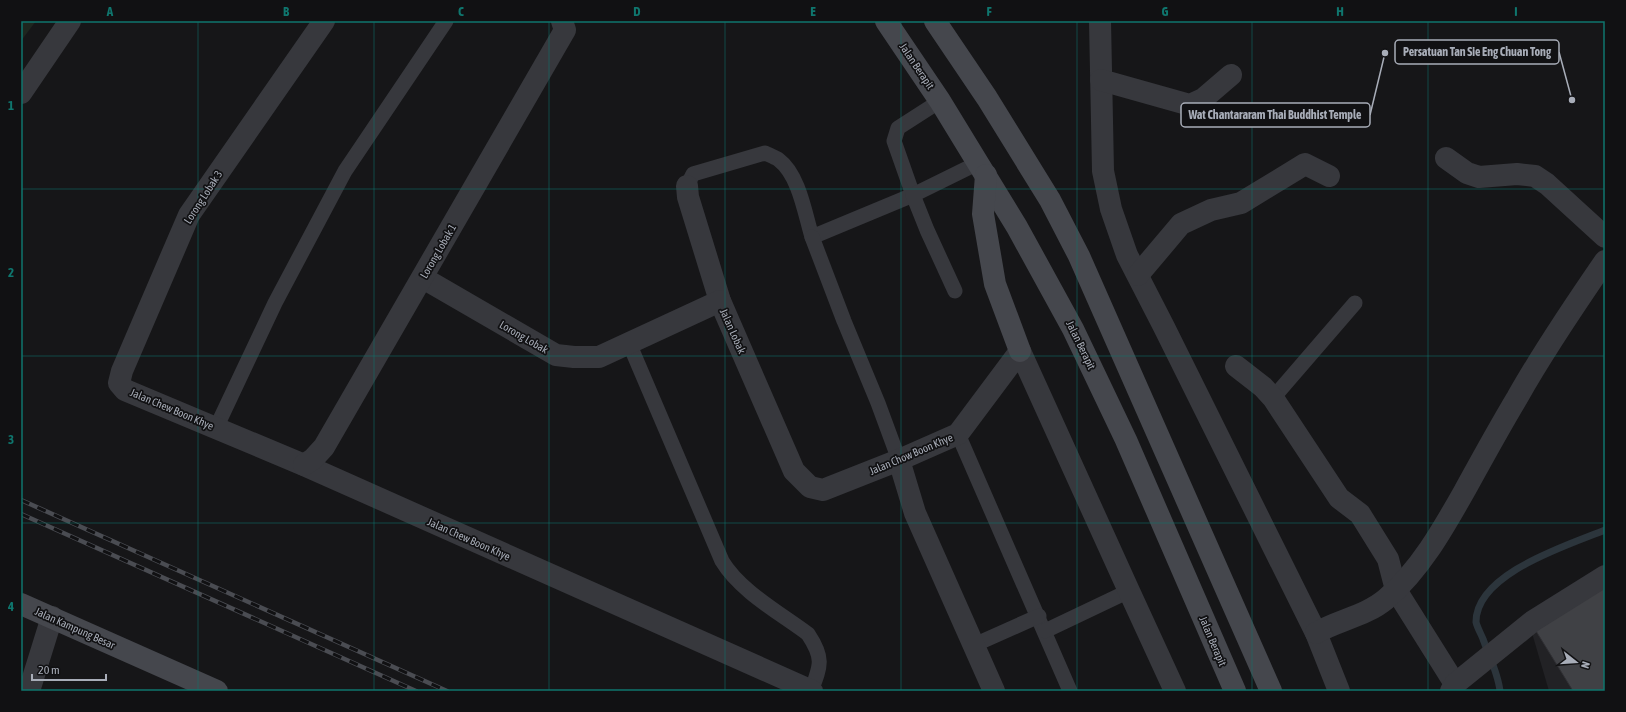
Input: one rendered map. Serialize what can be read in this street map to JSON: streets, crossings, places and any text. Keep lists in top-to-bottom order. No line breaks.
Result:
{"streets":{"main road":["Jalan Berapit","Jalan Kampung Besar"],"street":["Lorong Lobak 3","Lorong Lobak 1","Jalan Lobak","Lorong Lobak","Jalan Chew Boon Khye","Jalan Chow Boon Khye"]},"crossings":[["Lorong Lobak 3","Jalan Chew Boon Khye"],["Lorong Lobak 1","Lorong Lobak"],["Lorong Lobak 1","Jalan Chew Boon Khye"],["Jalan Lobak","Lorong Lobak"],["Jalan Lobak","Jalan Chow Boon Khye"]],"places":["Wat Chantararam Thai Buddhist Temple","Persatuan Tan Sie Eng Chuan Tong"],"scale_bar":"20 m","north":"right","grid":{"columns":["A","B","C","D","E","F","G","H","I"],"rows":["1","2","3","4"]}}
